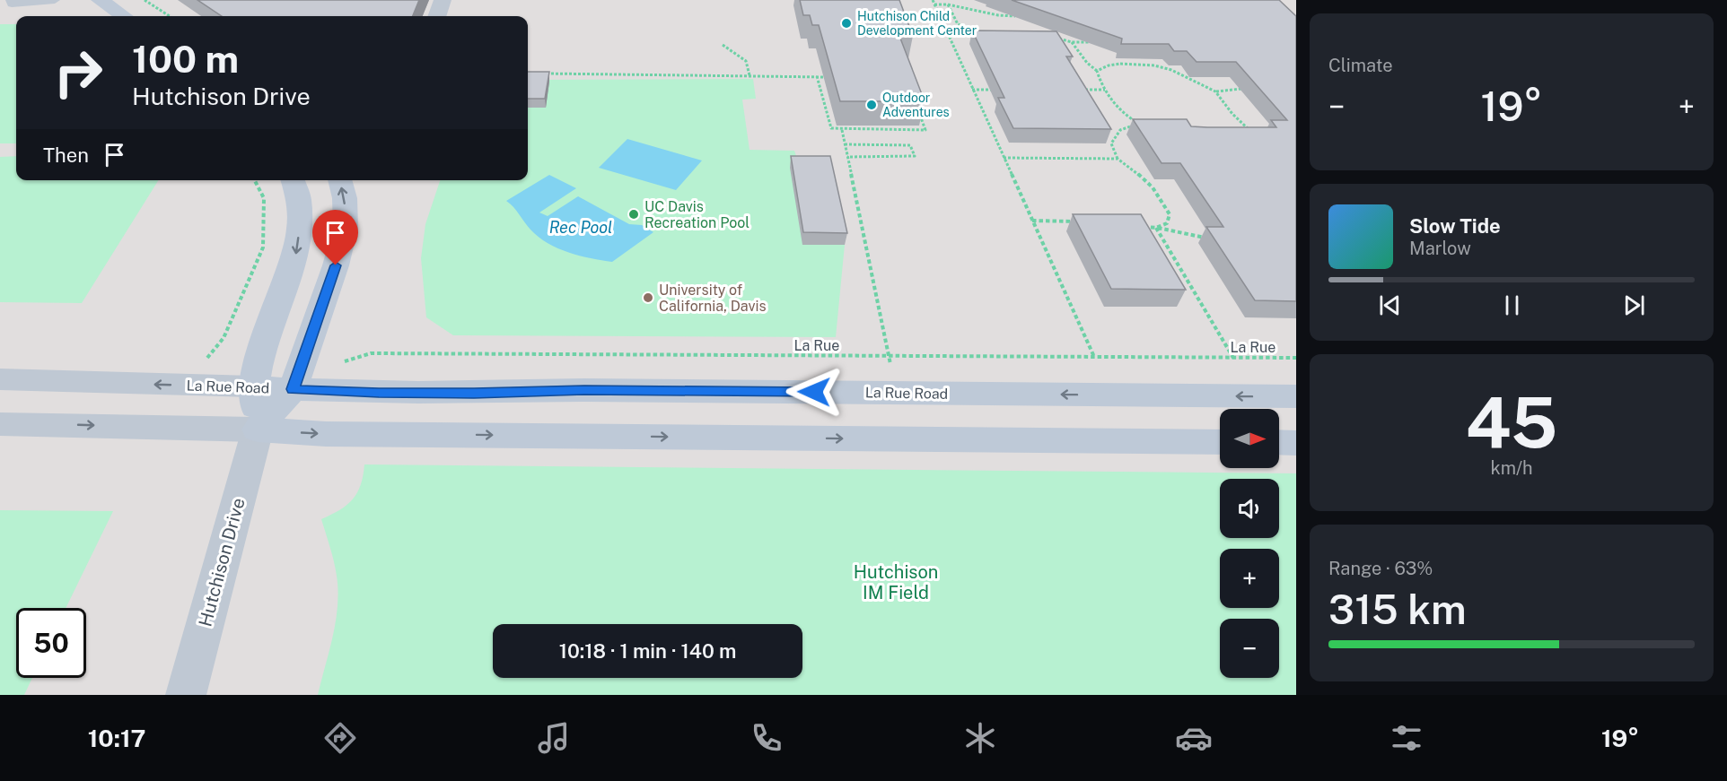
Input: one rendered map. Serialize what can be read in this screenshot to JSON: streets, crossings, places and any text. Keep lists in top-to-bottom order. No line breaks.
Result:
{"streets":{"main road":["La Rue Road","Hutchison Drive"],"path":["La Rue"]},"crossings":[["La Rue Road","Hutchison Drive"]],"one_way":["La Rue Road"],"water":["Rec Pool"],"parks":["Hutchison IM Field"],"places":["Hutchison Child Development Center","Outdoor Adventures","UC Davis Recreation Pool","University of California, Davis"],"north":"right","page":{"tile":["Climate",["45","km/h"],["Range · 63%","315 km"]],"turn":["100 m","Hutchison Drive"],"heat":["−","19°","+"],"then":"Then","song":["Slow Tide","Marlow"],"map_buttons":["+","−"],"limit":"50","trip":"10:18 · 1 min · 140 m","tabs":["10:17","19°"]}}
